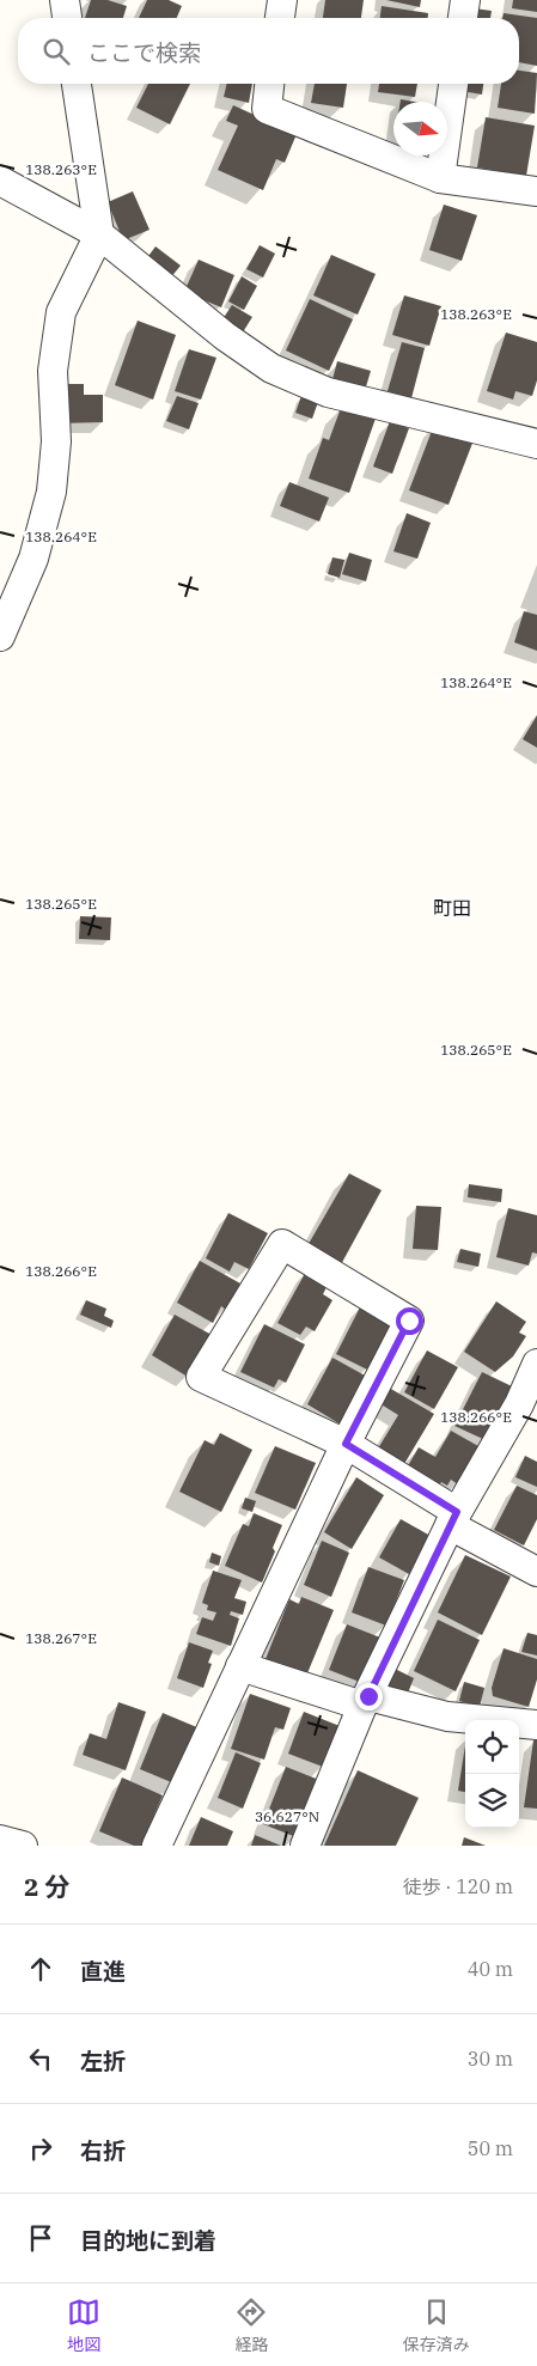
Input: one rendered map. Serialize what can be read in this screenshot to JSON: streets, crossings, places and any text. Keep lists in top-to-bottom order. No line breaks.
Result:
{"districts":["町田"],"north":"right","page":{"search":"ここで検索","heading":["2 分","徒歩 · 120 m"],"list":[["直進","40 m"],["左折","30 m"],["右折","50 m"],"目的地に到着"],"nav":["地図","経路","保存済み"]},"coordinates":["138.263°E","138.264°E","138.265°E","138.266°E","138.267°E","36.627°N"]}
